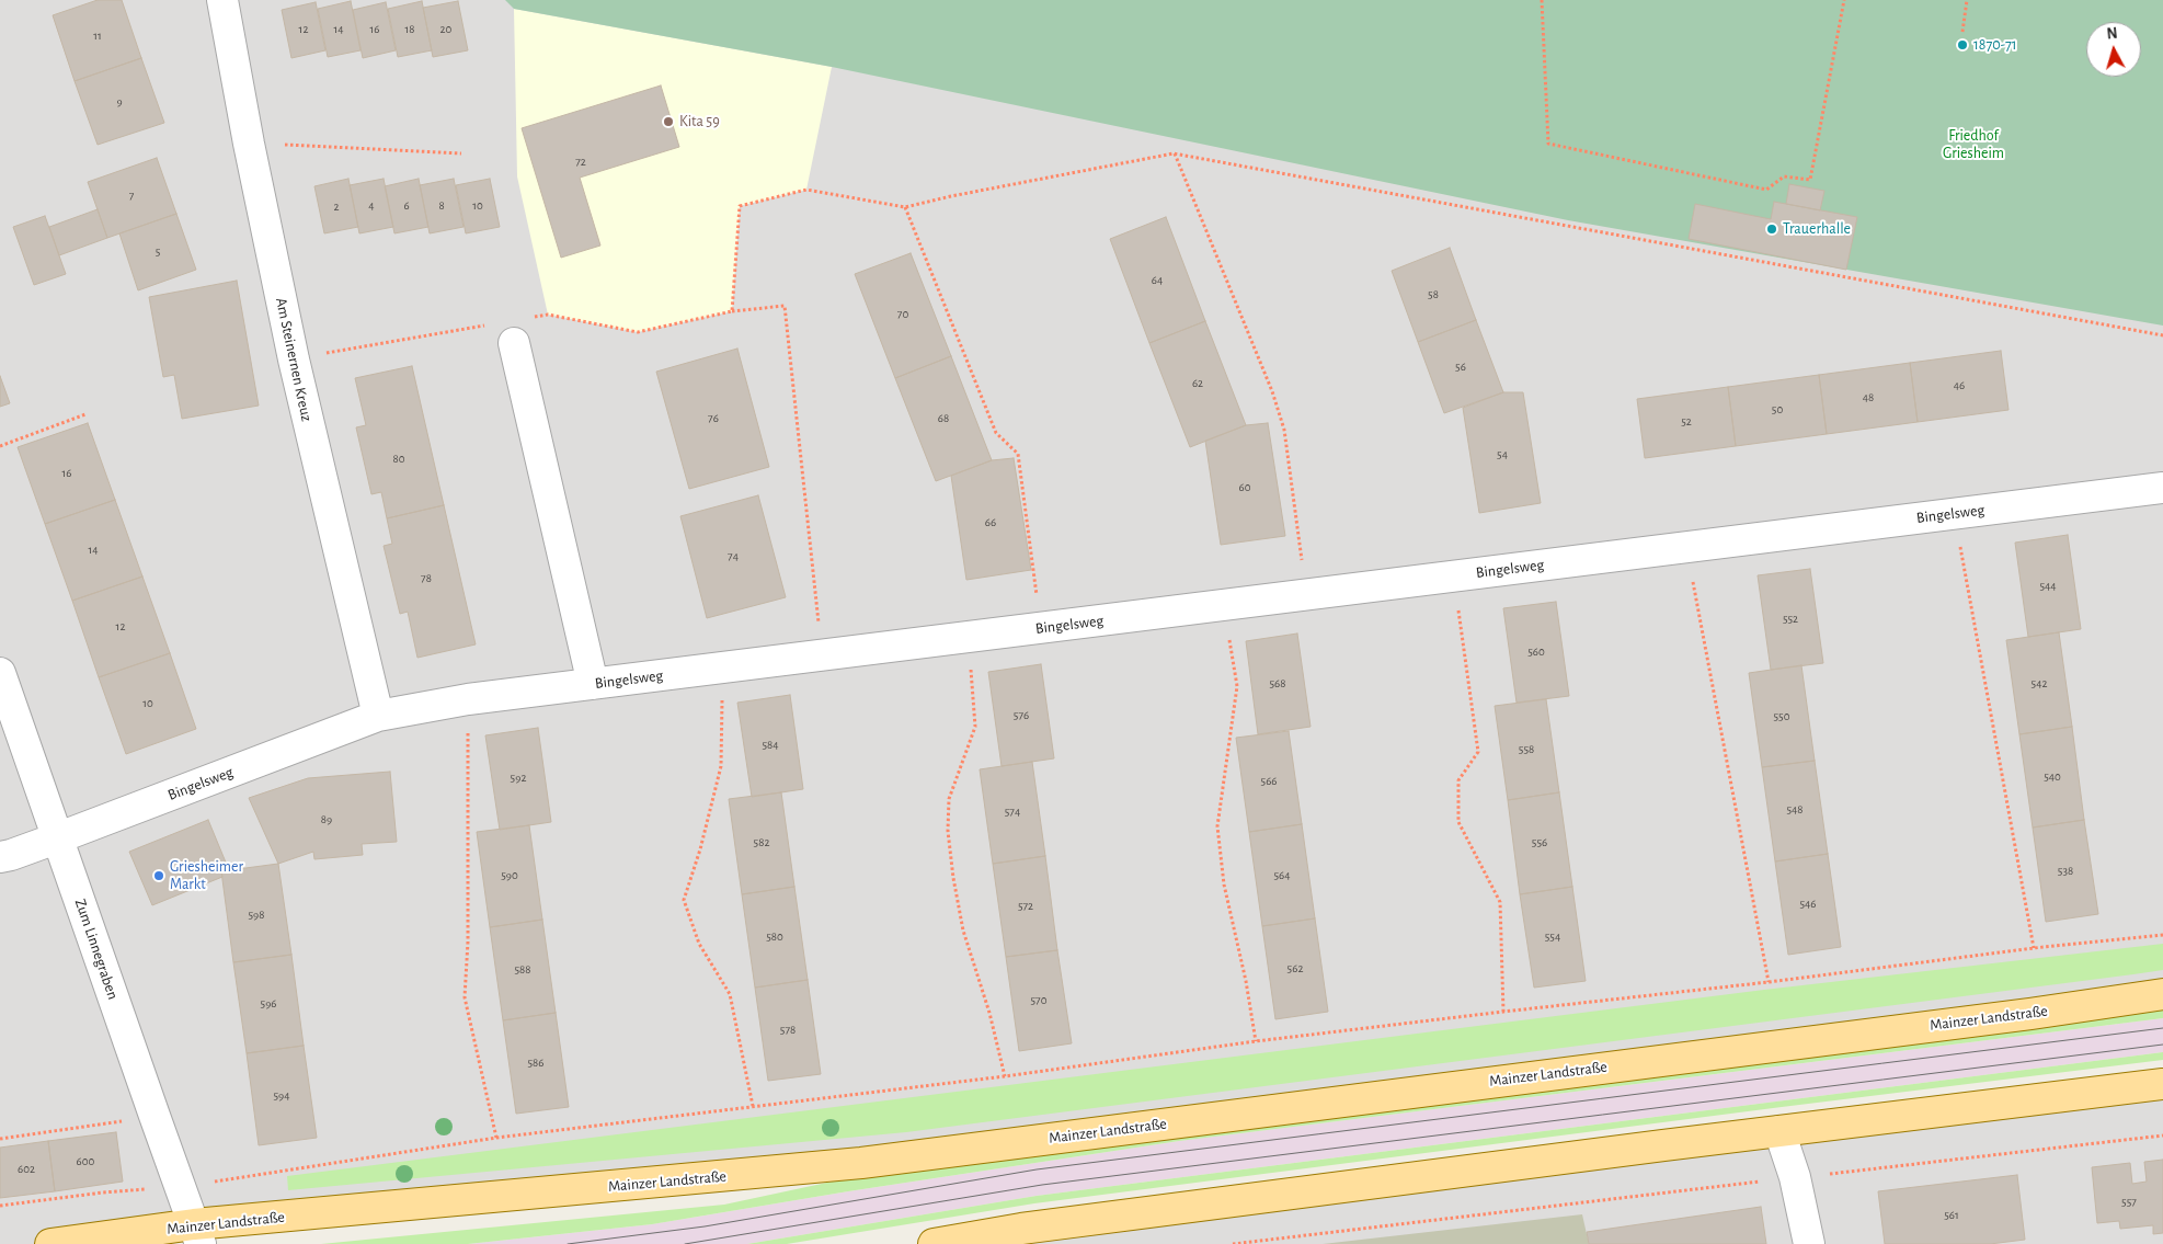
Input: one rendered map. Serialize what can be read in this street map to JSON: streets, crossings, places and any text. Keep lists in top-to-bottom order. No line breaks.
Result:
{"streets":{"main road":["Mainzer Landstraße"],"street":["Am Steinernen Kreuz","Bingelsweg","Zum Linnegraben"]},"crossings":[["Am Steinernen Kreuz","Bingelsweg"],["Bingelsweg","Zum Linnegraben"],["Zum Linnegraben","Mainzer Landstraße"]],"parks":["Friedhof Griesheim"],"places":["1870-71","Kita 59","Trauerhalle","Griesheimer Markt"],"house_numbers":["12","14","16","18","20","11","9","72","7","4","6","8","10","2","5","64","58","70","56","62","46","48","50","76","68","52","54","80","16","60","66","14","74","78","544","552","12","560","568","542","10","576","550","584","558","540","592","566","548","574","89","582","556","538","590","564","546","572","598","580","554","562","588","570","596","578","586","594","600","602","557","561"],"north":"top"}
